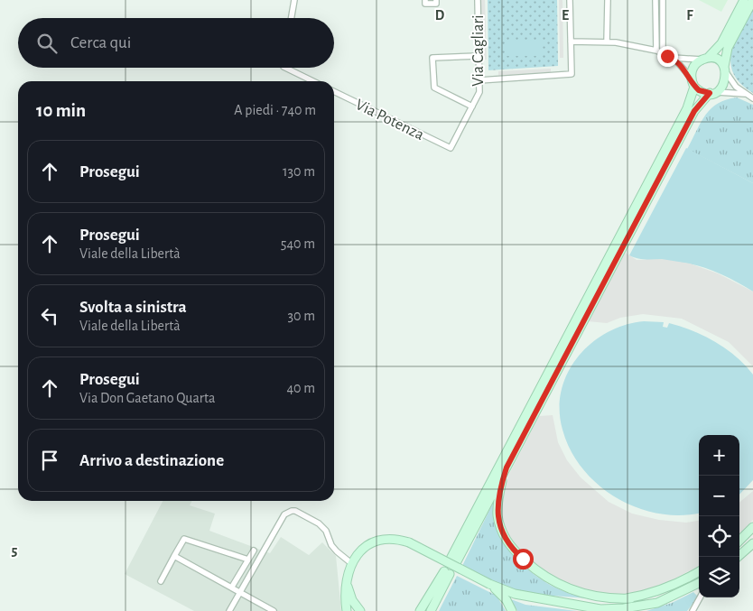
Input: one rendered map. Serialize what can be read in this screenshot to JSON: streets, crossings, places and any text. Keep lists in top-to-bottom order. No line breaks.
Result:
{"streets":{"street":["Via Cagliari","Via Potenza"]},"crossings":[["Via Cagliari","Via Potenza"]],"page":{"search":"Cerca qui","heading":["10 min","A piedi · 740 m"],"list":[["Prosegui","130 m"],["Prosegui","Viale della Libertà","540 m"],["Svolta a sinistra","Viale della Libertà","30 m"],["Prosegui","Via Don Gaetano Quarta","40 m"],"Arrivo a destinazione"],"map_buttons":["+","−"]},"grid":{"columns":["D","E","F"],"rows":["5"]}}
